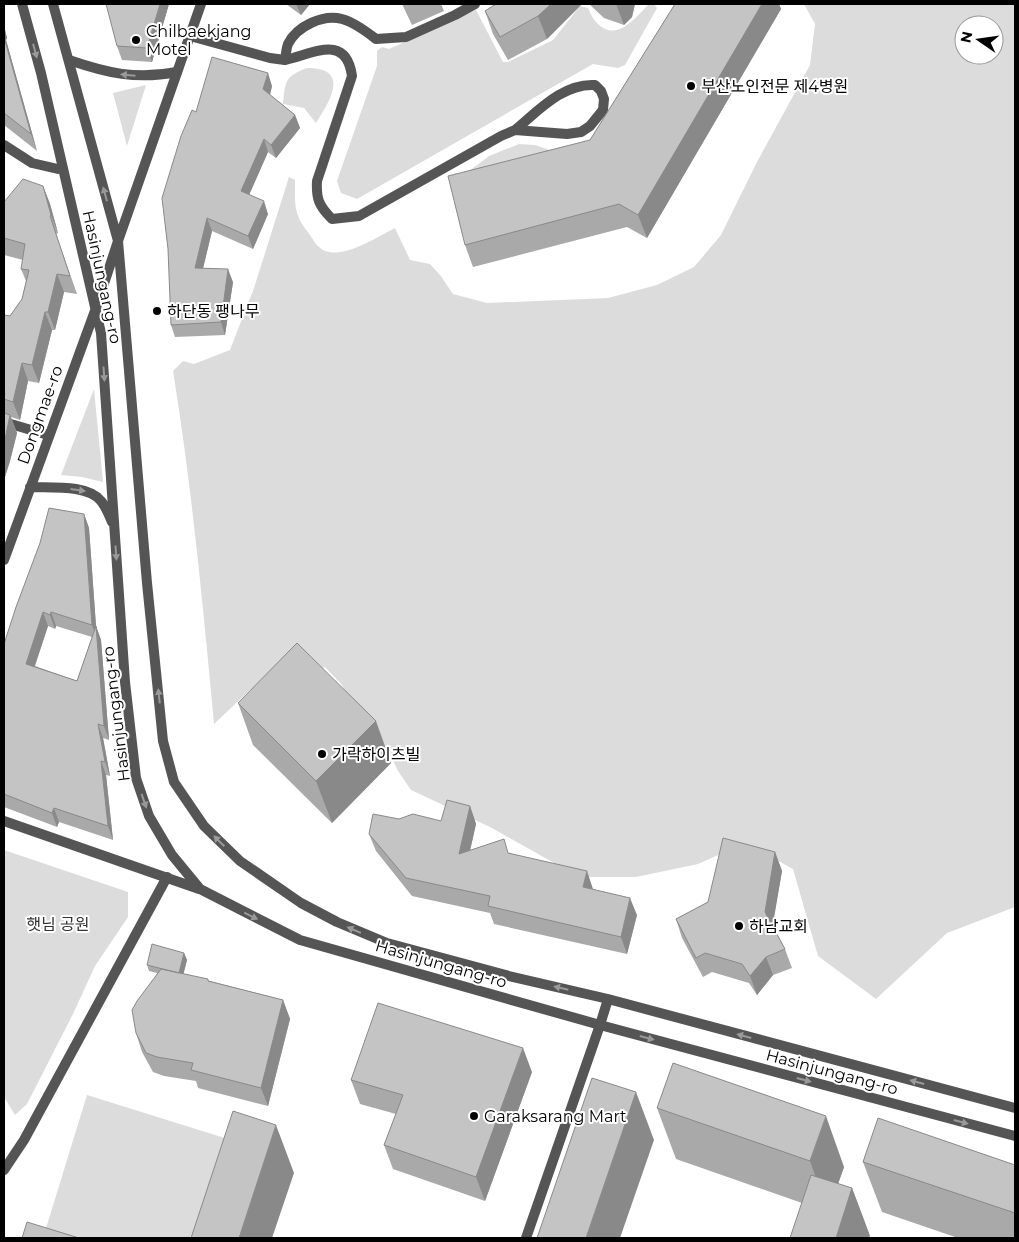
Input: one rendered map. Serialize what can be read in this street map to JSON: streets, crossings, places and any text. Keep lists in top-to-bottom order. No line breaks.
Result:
{"streets":{"street":["Hasinjungang-ro","Dongmae-ro"]},"crossings":[["Hasinjungang-ro","Dongmae-ro"]],"parks":["햇님 공원"],"places":["Chilbaekjang Motel","부산노인전문 제4병원","하단동 팽나무","가락하이츠빌","하남교회","Garaksarang Mart"],"north":"left"}
